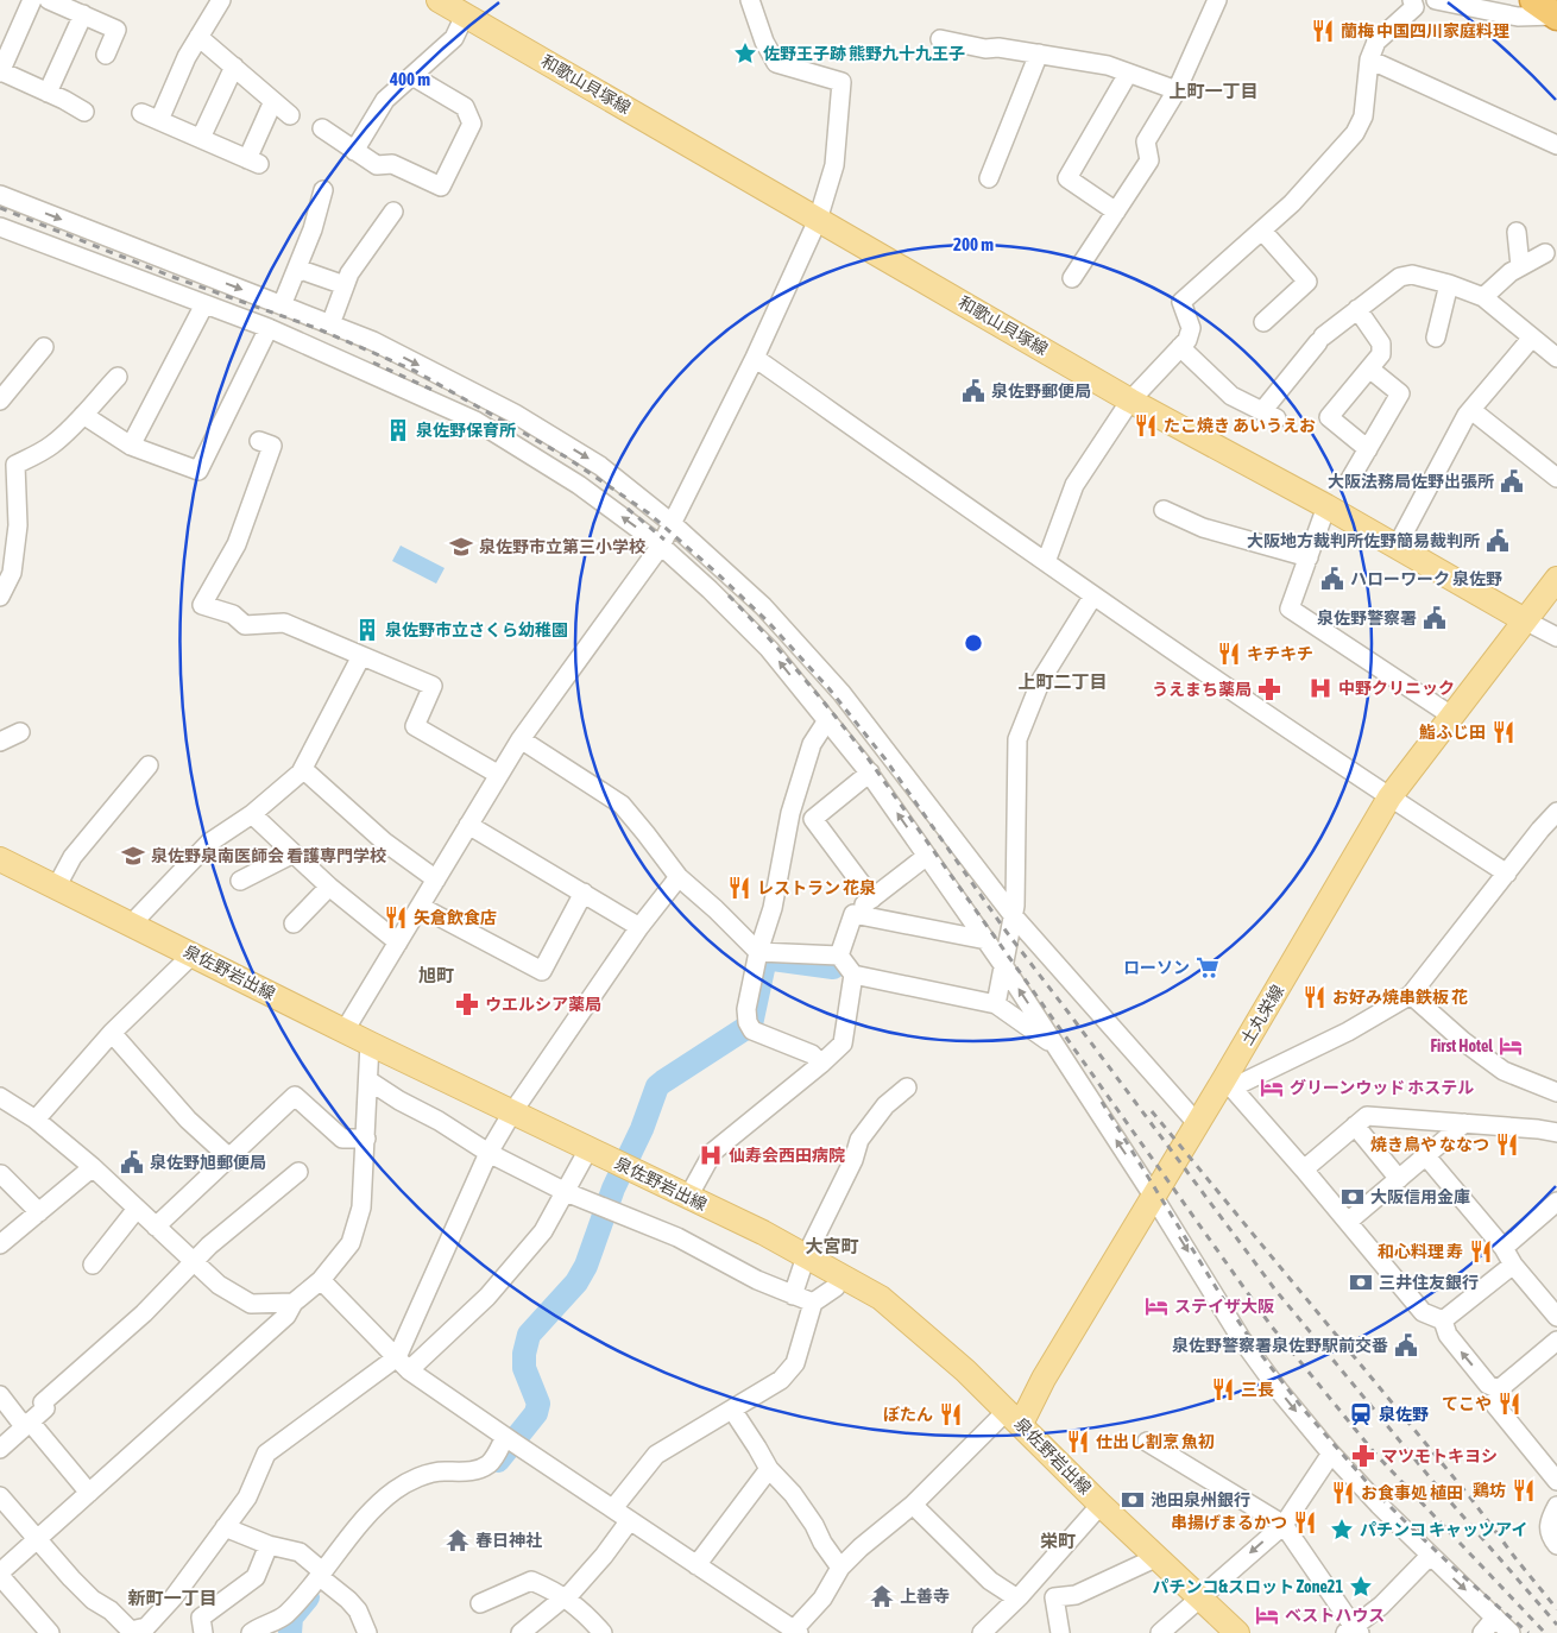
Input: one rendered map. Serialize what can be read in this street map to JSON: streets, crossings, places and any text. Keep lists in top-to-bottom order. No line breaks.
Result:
{"streets":{"main road":["和歌山貝塚線","泉佐野岩出線","土丸栄線"]},"crossings":[["和歌山貝塚線","土丸栄線"],["泉佐野岩出線","土丸栄線"]],"districts":["上町一丁目","上町二丁目","旭町","大宮町","栄町","新町一丁目"],"places":{"restaurant":["蘭梅 中国四川家庭料理","たこ焼き あいうえお","キチキチ","鮨ふじ田","レストラン 花泉","矢倉飲食店","お好み焼串鉄板 花","焼き鳥や ななつ","和心料理 寿","三長","てこや","ぼたん","仕出し割烹 魚初","鶏坊","お食事処 植田","串揚げまるかつ"],"place":["佐野王子跡 熊野九十九王子","パチンコ キャッツアイ","パチンコ&スロット Zone21"],"public building":["泉佐野郵便局","大阪法務局佐野出張所","大阪地方裁判所佐野簡易裁判所","ハローワーク 泉佐野","泉佐野警察署","泉佐野旭郵便局","泉佐野警察署泉佐野駅前交番"],"building":["泉佐野保育所","泉佐野市立さくら幼稚園"],"school or university":["泉佐野市立第三小学校","泉佐野泉南医師会 看護専門学校"],"hospital":["中野クリニック","仙寿会西田病院"],"pharmacy":["うえまち薬局","ウエルシア薬局","マツモトキヨシ"],"supermarket":["ローソン"],"hotel":["First Hotel","グリーンウッド ホステル","ステイザ大阪","ベストハウス"],"bank":["大阪信用金庫","三井住友銀行","池田泉州銀行"],"station":["泉佐野"],"temple":["春日神社","上善寺"]},"rings":["400 m","200 m"]}
